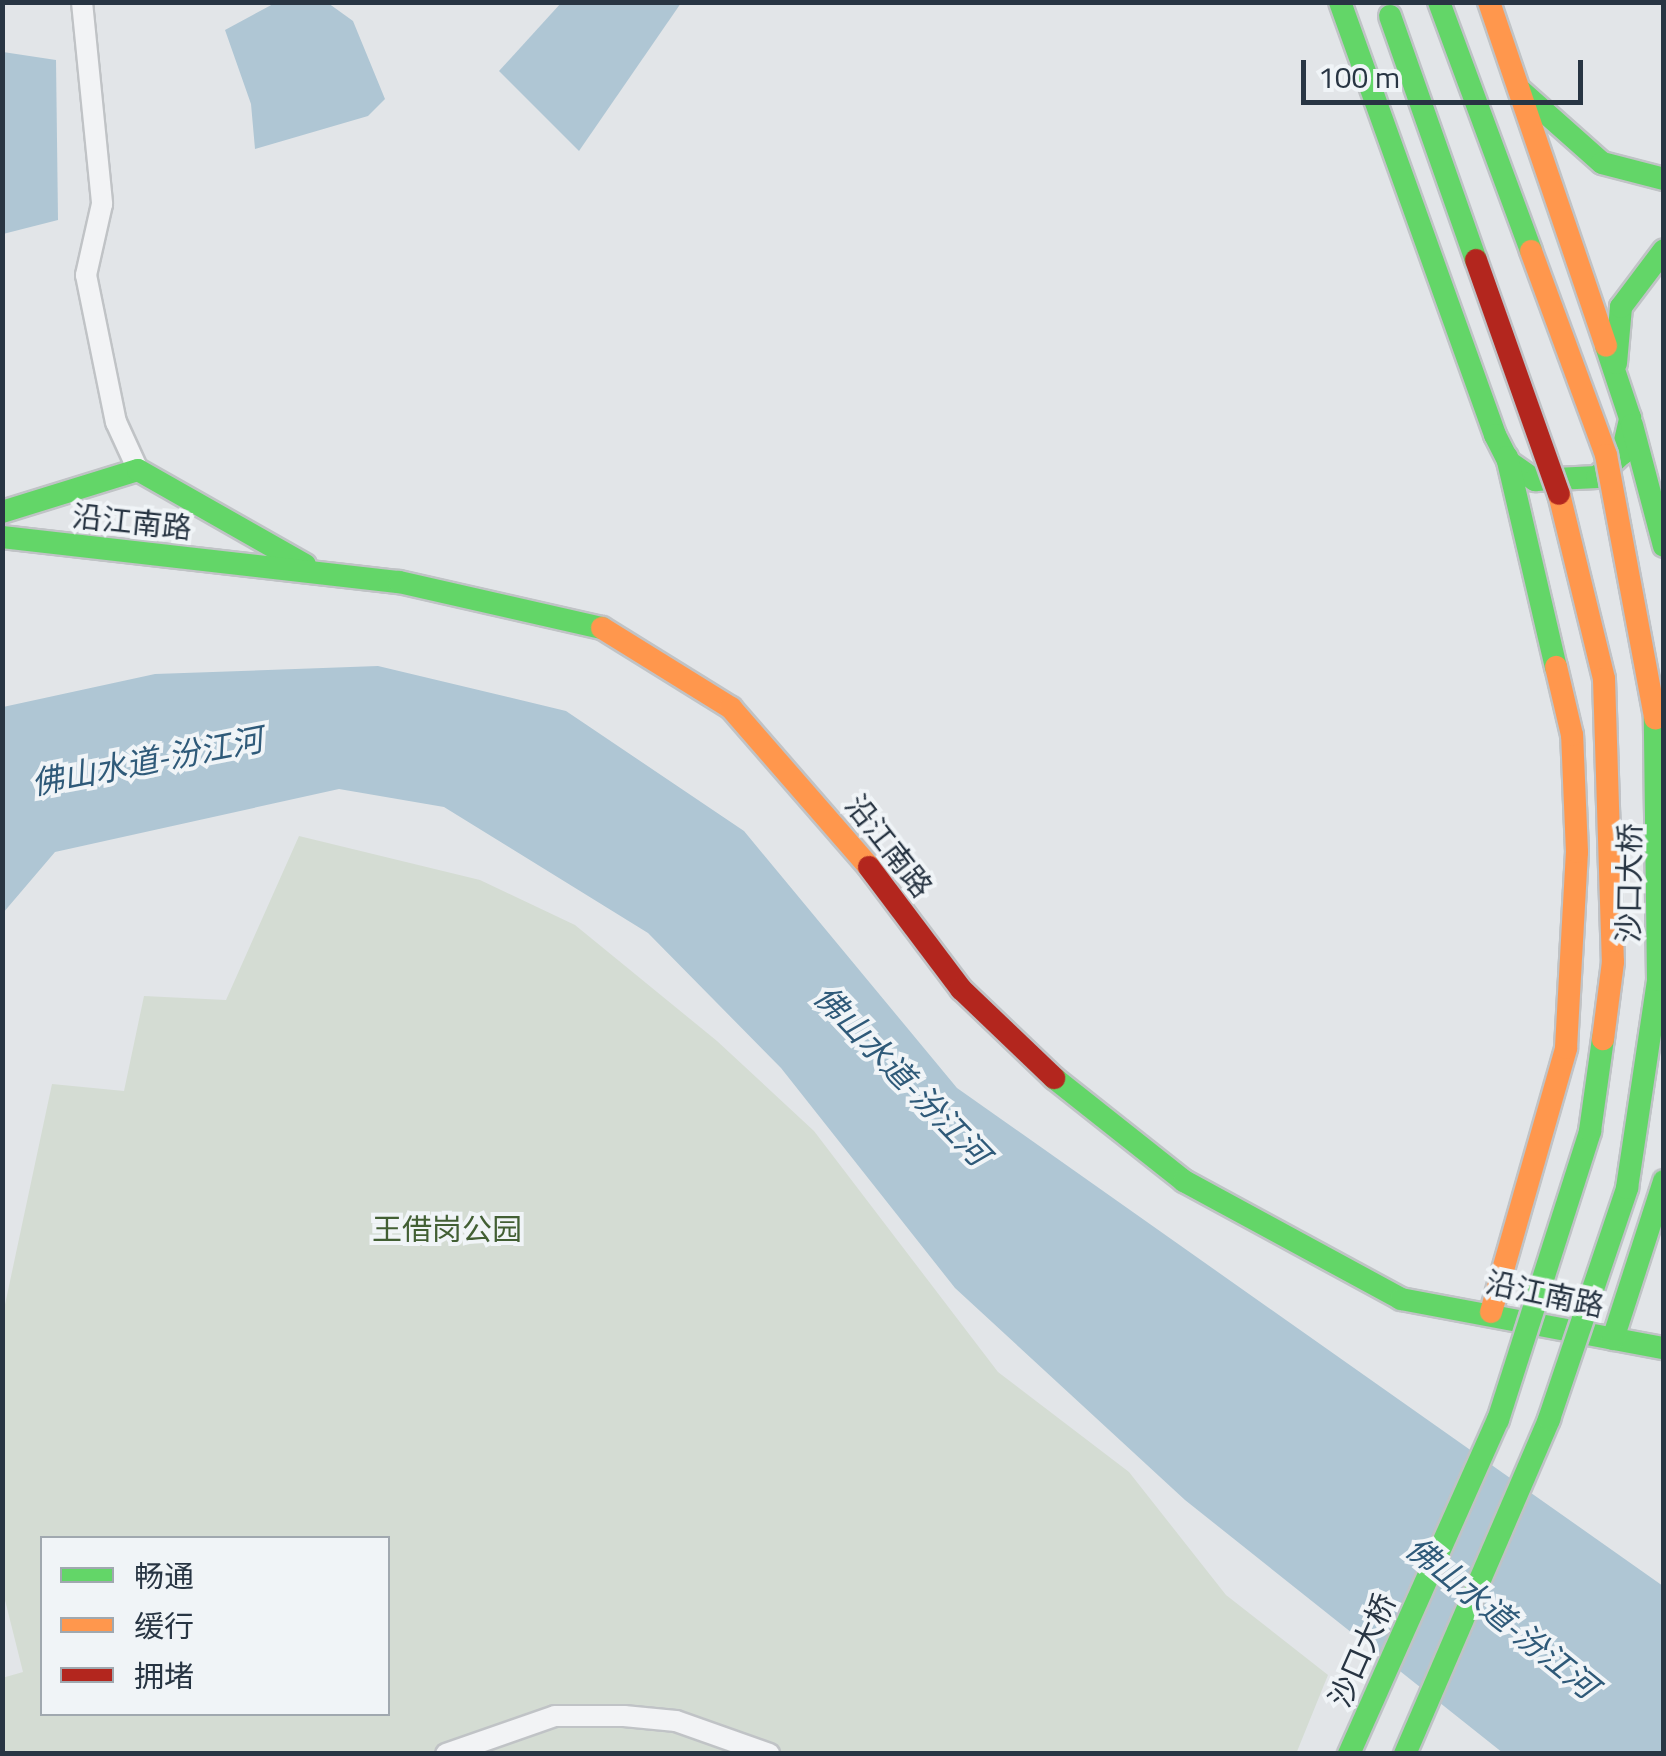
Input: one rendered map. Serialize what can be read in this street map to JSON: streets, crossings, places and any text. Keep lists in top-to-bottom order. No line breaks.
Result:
{"streets":{"main road":["沿江南路","沙口大桥"]},"water":["佛山水道-汾江河"],"parks":["王借岗公园"],"legend":["畅通","缓行","拥堵"],"scale_bar":"100 m"}
